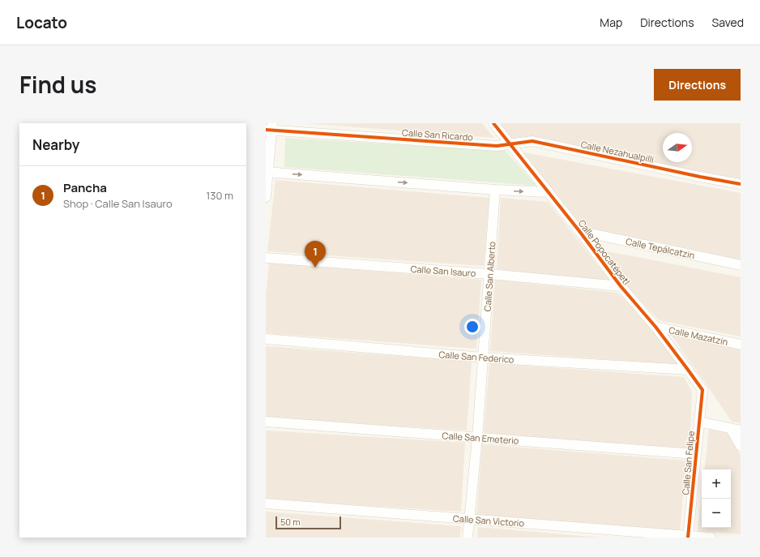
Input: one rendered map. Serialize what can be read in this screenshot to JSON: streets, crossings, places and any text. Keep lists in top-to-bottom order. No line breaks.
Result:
{"streets":{"street":["Calle San Ricardo","Calle Nezahualpilli","Calle Tepálcatzin","Calle Popocatépetl","Calle San Isauro","Calle San Alberto","Calle Mazatzin","Calle San Federico","Calle San Emeterio","Calle San Felipe","Calle San Victorio"]},"crossings":[["Calle San Ricardo","Calle Nezahualpilli"],["Calle San Ricardo","Calle Popocatépetl"],["Calle Nezahualpilli","Calle Popocatépetl"],["Calle Tepálcatzin","Calle Popocatépetl"],["Calle Popocatépetl","Calle San Isauro"],["Calle Popocatépetl","Calle Mazatzin"],["Calle Popocatépetl","Calle San Federico"],["Calle Popocatépetl","Calle San Felipe"],["Calle San Isauro","Calle San Alberto"],["Calle San Alberto","Calle San Federico"],["Calle San Alberto","Calle San Emeterio"],["Calle San Alberto","Calle San Victorio"],["Calle San Emeterio","Calle San Felipe"],["Calle San Felipe","Calle San Victorio"]],"scale_bar":"50 m","north":"right","page":{"header":"Locato","nav":["Map","Directions","Saved"],"title":"Find us","buttons":"Directions","heading":"Nearby","list":[{"mark":"1","name":"Pancha","note":"Shop · Calle San Isauro","value":"130 m"}],"pins":"1","map_buttons":["+","−"],"scale":"50 m"}}
